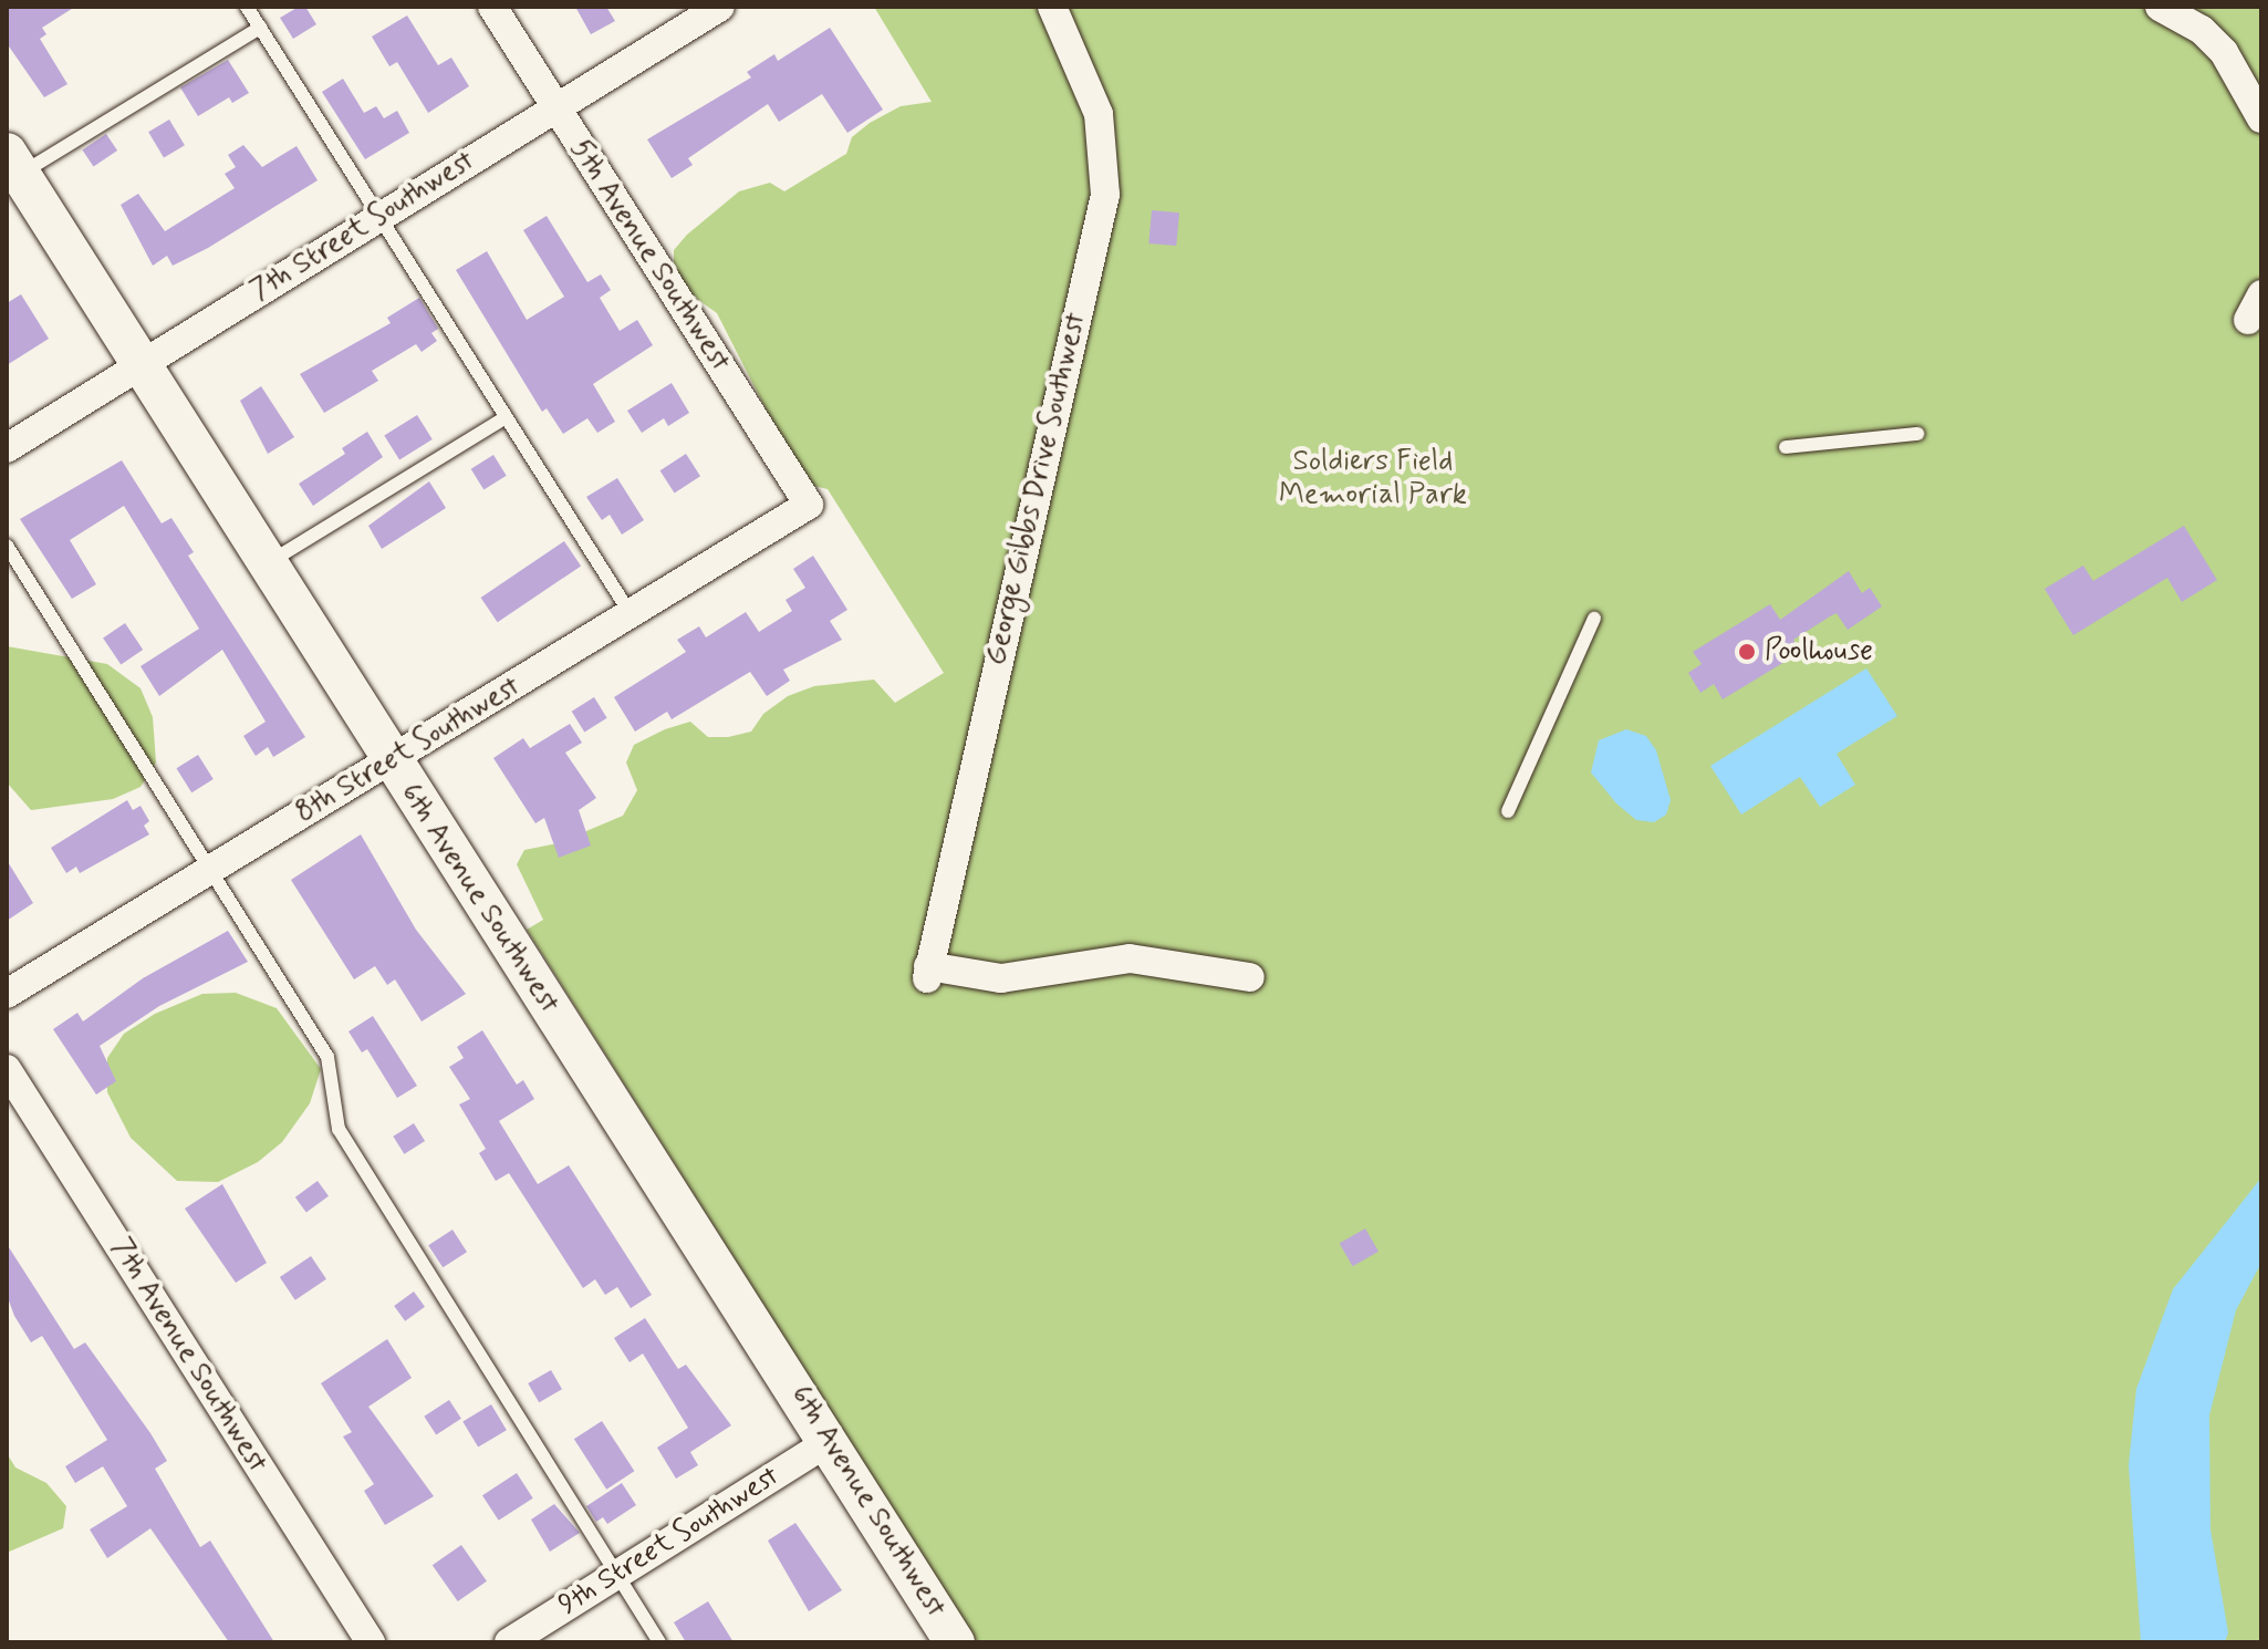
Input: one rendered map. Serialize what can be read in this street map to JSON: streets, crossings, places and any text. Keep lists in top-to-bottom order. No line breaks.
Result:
{"streets":{"street":["7th Street Southwest","5th Avenue Southwest","George Gibbs Drive Southwest","8th Street Southwest","6th Avenue Southwest","7th Avenue Southwest","9th Street Southwest"]},"crossings":[["7th Street Southwest","5th Avenue Southwest"],["7th Street Southwest","6th Avenue Southwest"],["5th Avenue Southwest","8th Street Southwest"],["8th Street Southwest","6th Avenue Southwest"],["6th Avenue Southwest","9th Street Southwest"]],"parks":["Soldiers Field Memorial Park"],"places":["Poolhouse"]}
